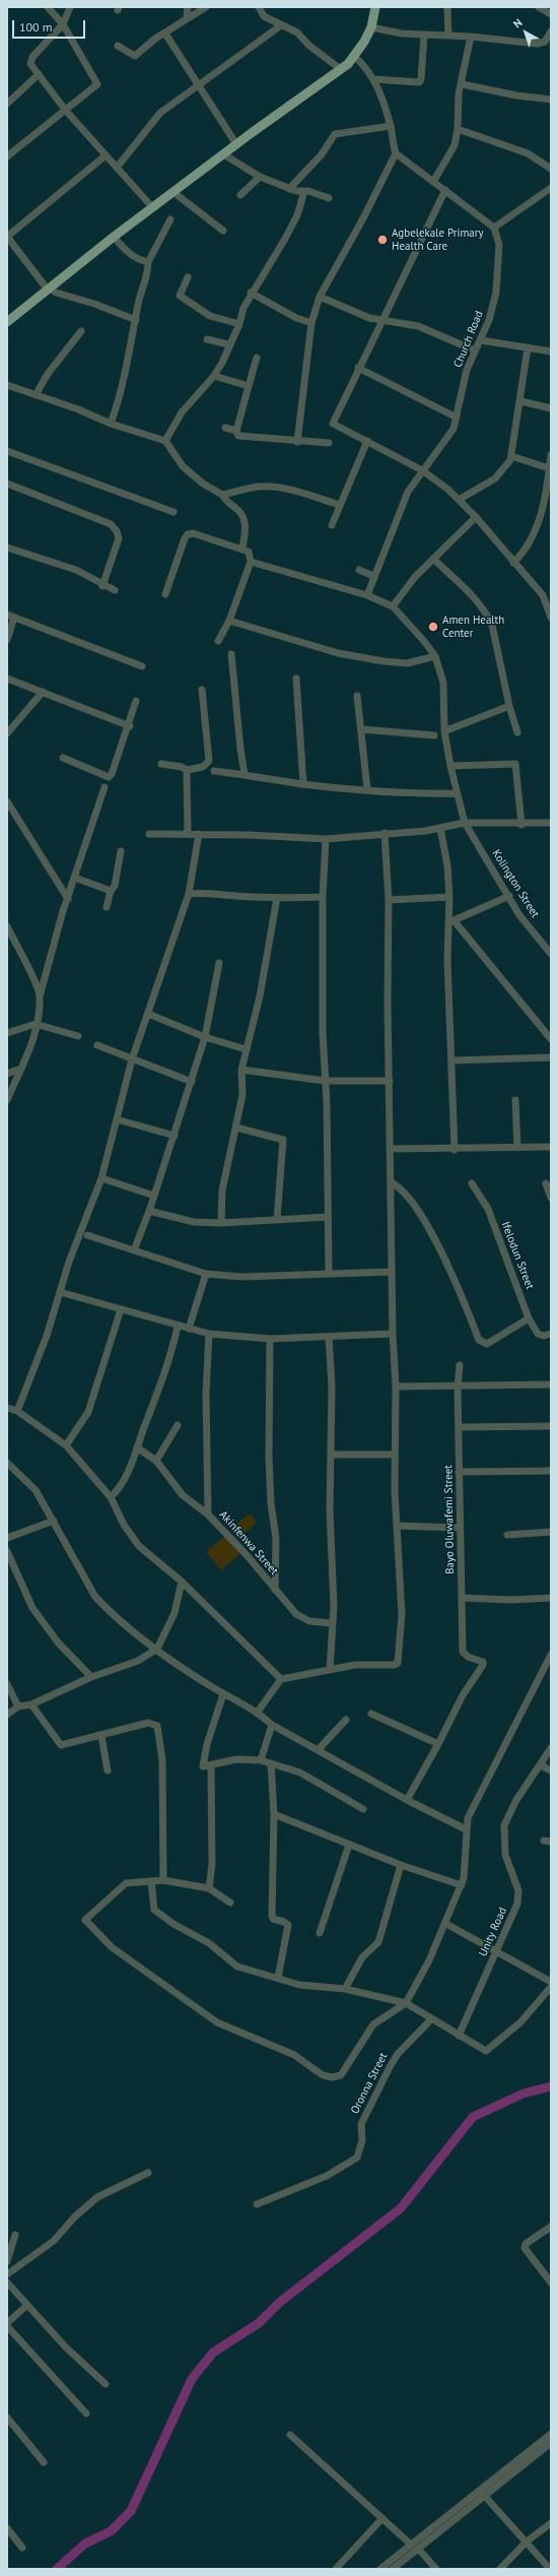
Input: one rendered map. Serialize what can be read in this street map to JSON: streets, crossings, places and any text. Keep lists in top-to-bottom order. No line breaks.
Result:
{"streets":{"street":["Church Road","Kolington Street","Ifelodun Street","Bayo Oluwafemi Street","Akinfenwa Street","Unity Road","Oronna Street"]},"places":["Agbelekale Primary Health Care","Amen Health Center"],"scale_bar":"100 m","north":"top left"}
